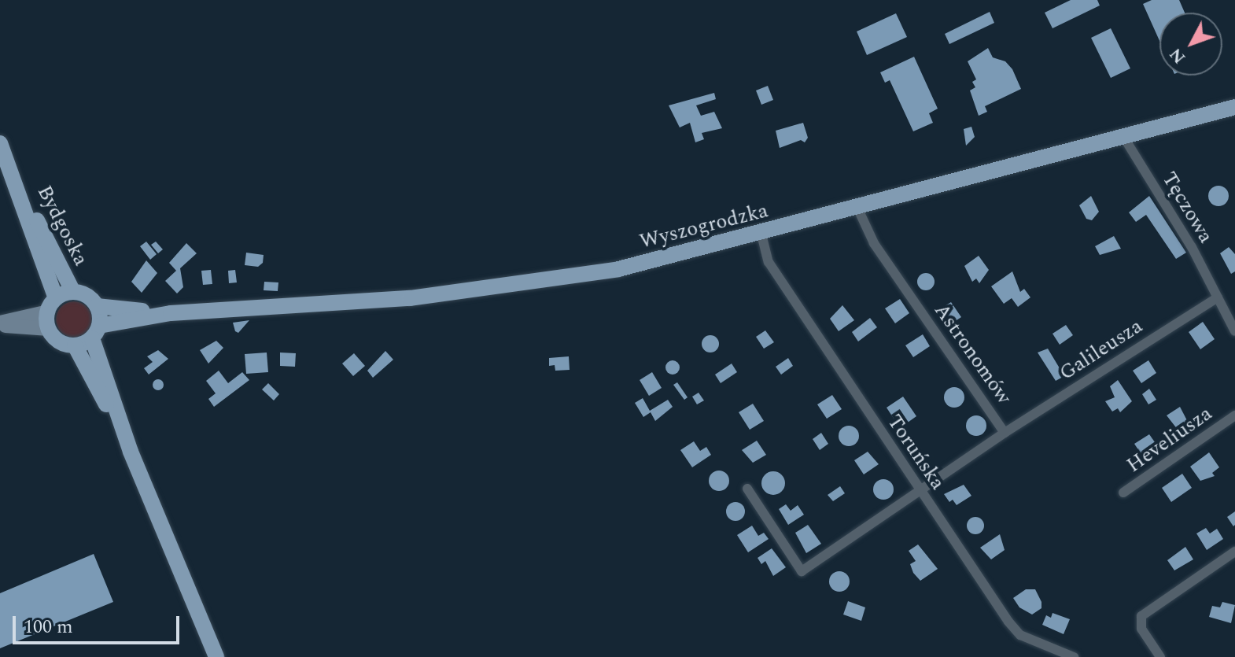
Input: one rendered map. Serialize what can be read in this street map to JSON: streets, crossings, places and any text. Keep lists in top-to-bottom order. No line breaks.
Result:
{"streets":{"main road":["Bydgoska","Wyszogrodzka"],"street":["Tęczowa","Galileusza","Astronomów","Heveliusza","Toruńska"]},"crossings":[["Tęczowa","Wyszogrodzka"],["Tęczowa","Galileusza"],["Bydgoska","Wyszogrodzka"],["Wyszogrodzka","Astronomów"],["Wyszogrodzka","Toruńska"],["Galileusza","Astronomów"],["Astronomów","Toruńska"]],"scale_bar":"100 m","north":"bottom left"}
